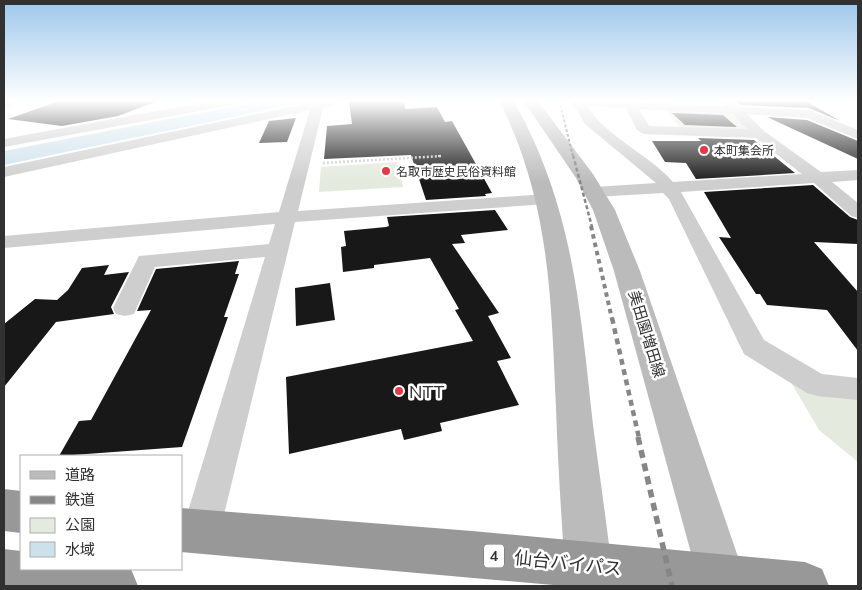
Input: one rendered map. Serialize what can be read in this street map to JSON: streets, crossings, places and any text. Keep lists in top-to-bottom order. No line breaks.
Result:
{"streets":{"highway":["4","仙台バイパス"],"main road":["美田園増田線"]},"crossings":[["美田園増田線","仙台バイパス"]],"places":["本町集会所","名取市歴史民俗資料館","NTT"],"legend":["道路","鉄道","公園","水域"]}
